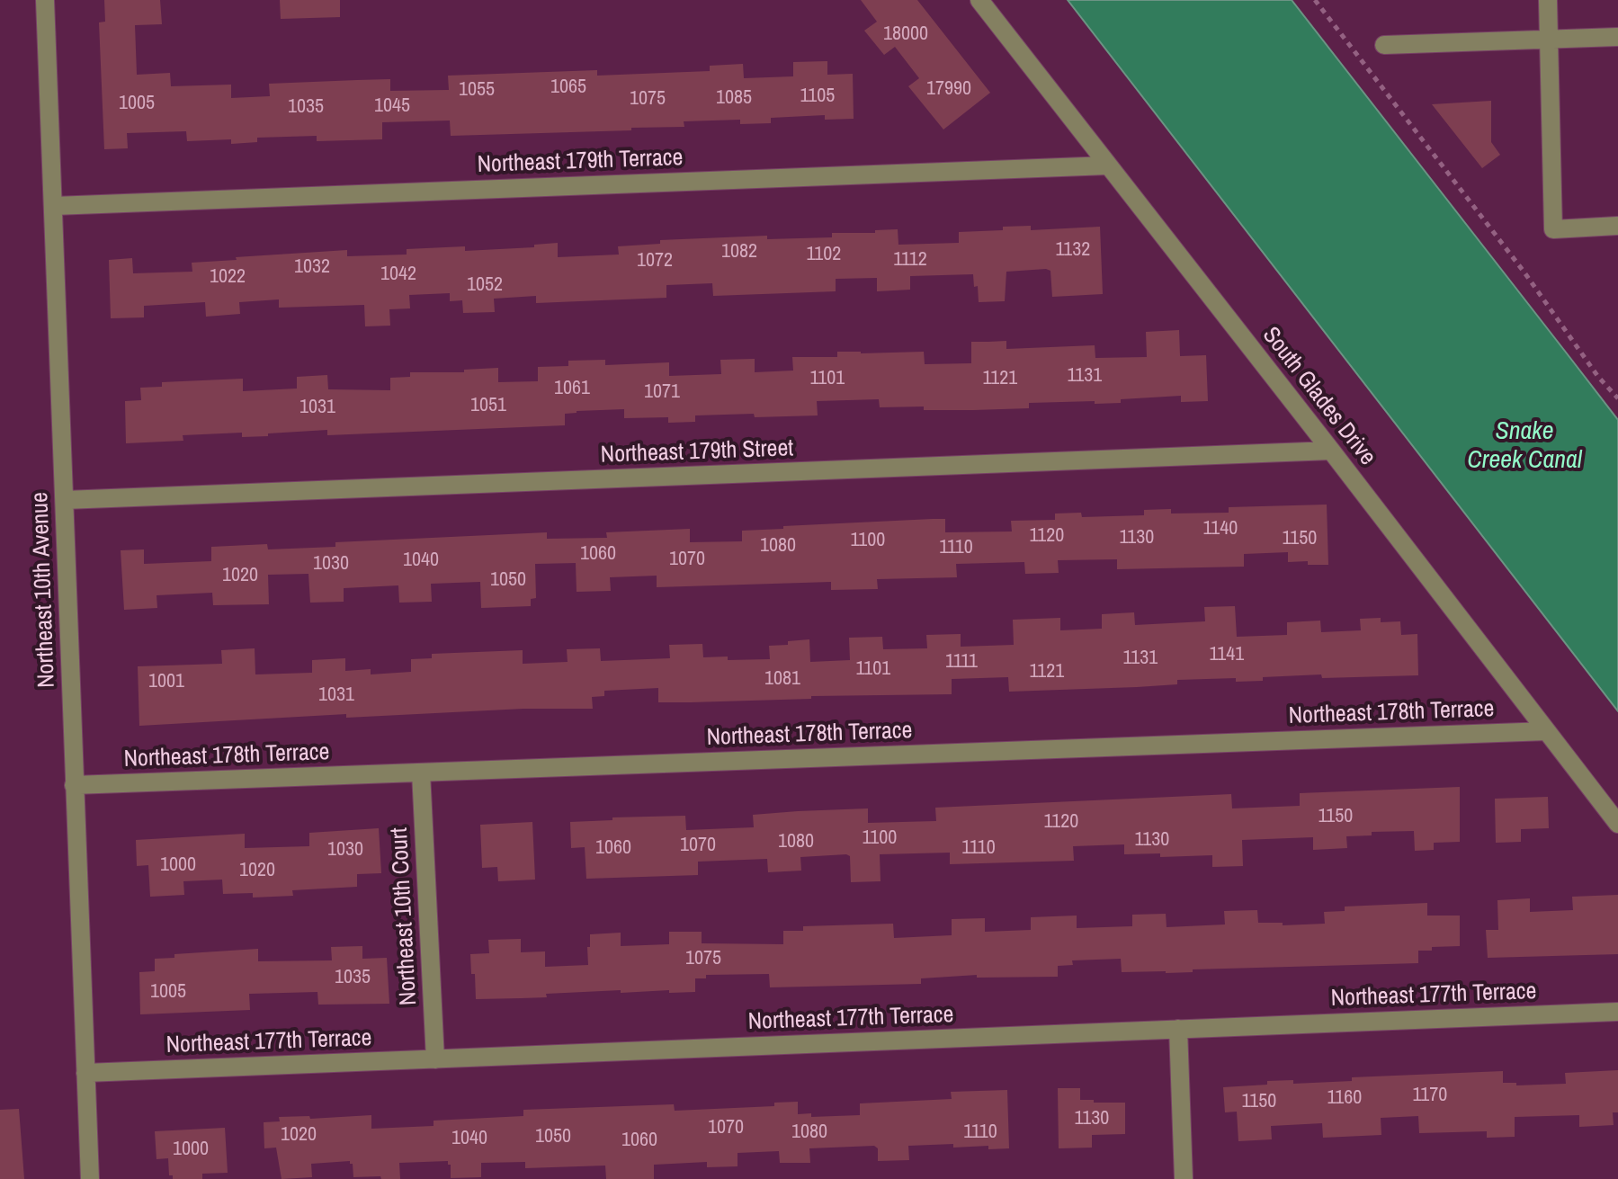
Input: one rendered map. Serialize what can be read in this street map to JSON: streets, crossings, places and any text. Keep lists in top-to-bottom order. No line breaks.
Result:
{"streets":{"street":["Northeast 179th Terrace","South Glades Drive","Northeast 179th Street","Northeast 10th Avenue","Northeast 178th Terrace","Northeast 10th Court","Northeast 177th Terrace"]},"crossings":[["Northeast 179th Terrace","South Glades Drive"],["Northeast 179th Terrace","Northeast 10th Avenue"],["South Glades Drive","Northeast 179th Street"],["South Glades Drive","Northeast 178th Terrace"],["Northeast 179th Street","Northeast 10th Avenue"],["Northeast 10th Avenue","Northeast 178th Terrace"],["Northeast 10th Avenue","Northeast 177th Terrace"],["Northeast 178th Terrace","Northeast 10th Court"],["Northeast 10th Court","Northeast 177th Terrace"]],"water":["Snake Creek Canal"],"house_numbers":["18000","1065","17990","1055","1105","1085","1075","1005","1045","1035","1132","1082","1102","1112","1072","1032","1042","1022","1052","1131","1101","1121","1061","1071","1051","1031","1140","1120","1130","1150","1100","1080","1110","1060","1070","1040","1030","1020","1050","1141","1131","1111","1101","1121","1081","1001","1031","1150","1120","1100","1130","1080","1070","1060","1110","1030","1000","1020","1075","1035","1005","1170","1160","1150","1130","1070","1080","1110","1020","1050","1040","1060","1000"]}
